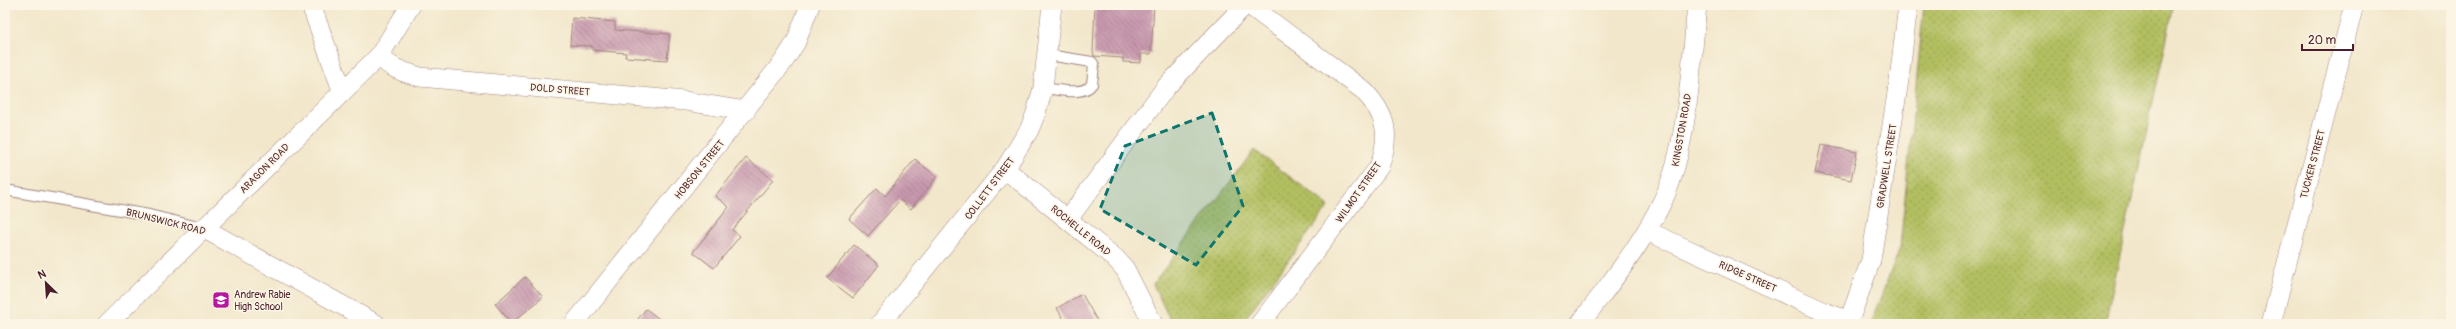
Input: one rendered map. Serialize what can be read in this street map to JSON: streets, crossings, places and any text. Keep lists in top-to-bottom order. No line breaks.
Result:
{"streets":{"street":["DOLD STREET","KINGSTON ROAD","TUCKER STREET","GRADWELL STREET","ARAGON ROAD","HOBSON STREET","COLLETT STREET","WILMOT STREET","BRUNSWICK ROAD","ROCHELLE ROAD","RIDGE STREET"]},"crossings":[["DOLD STREET","ARAGON ROAD"],["DOLD STREET","HOBSON STREET"],["KINGSTON ROAD","RIDGE STREET"],["GRADWELL STREET","RIDGE STREET"],["ARAGON ROAD","BRUNSWICK ROAD"],["COLLETT STREET","ROCHELLE ROAD"]],"places":{"school or university":["Andrew Rabie High School"]},"scale_bar":"20 m","north":"top left"}
